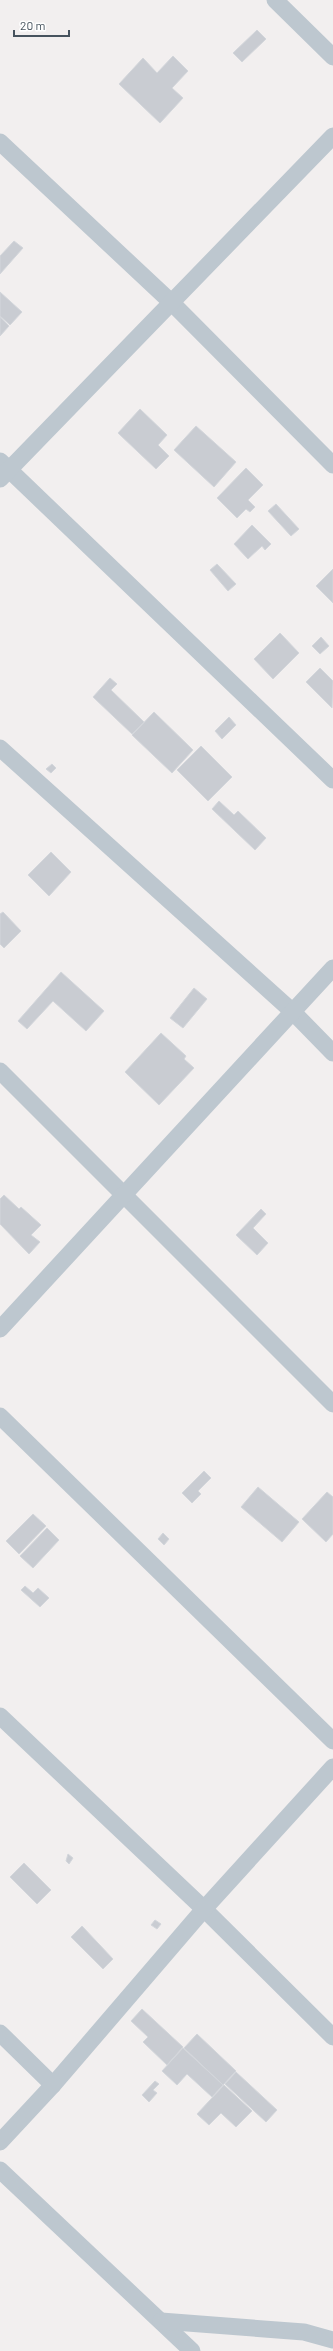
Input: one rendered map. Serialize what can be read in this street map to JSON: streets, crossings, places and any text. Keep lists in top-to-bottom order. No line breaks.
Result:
{"scale_bar":"20 m"}
